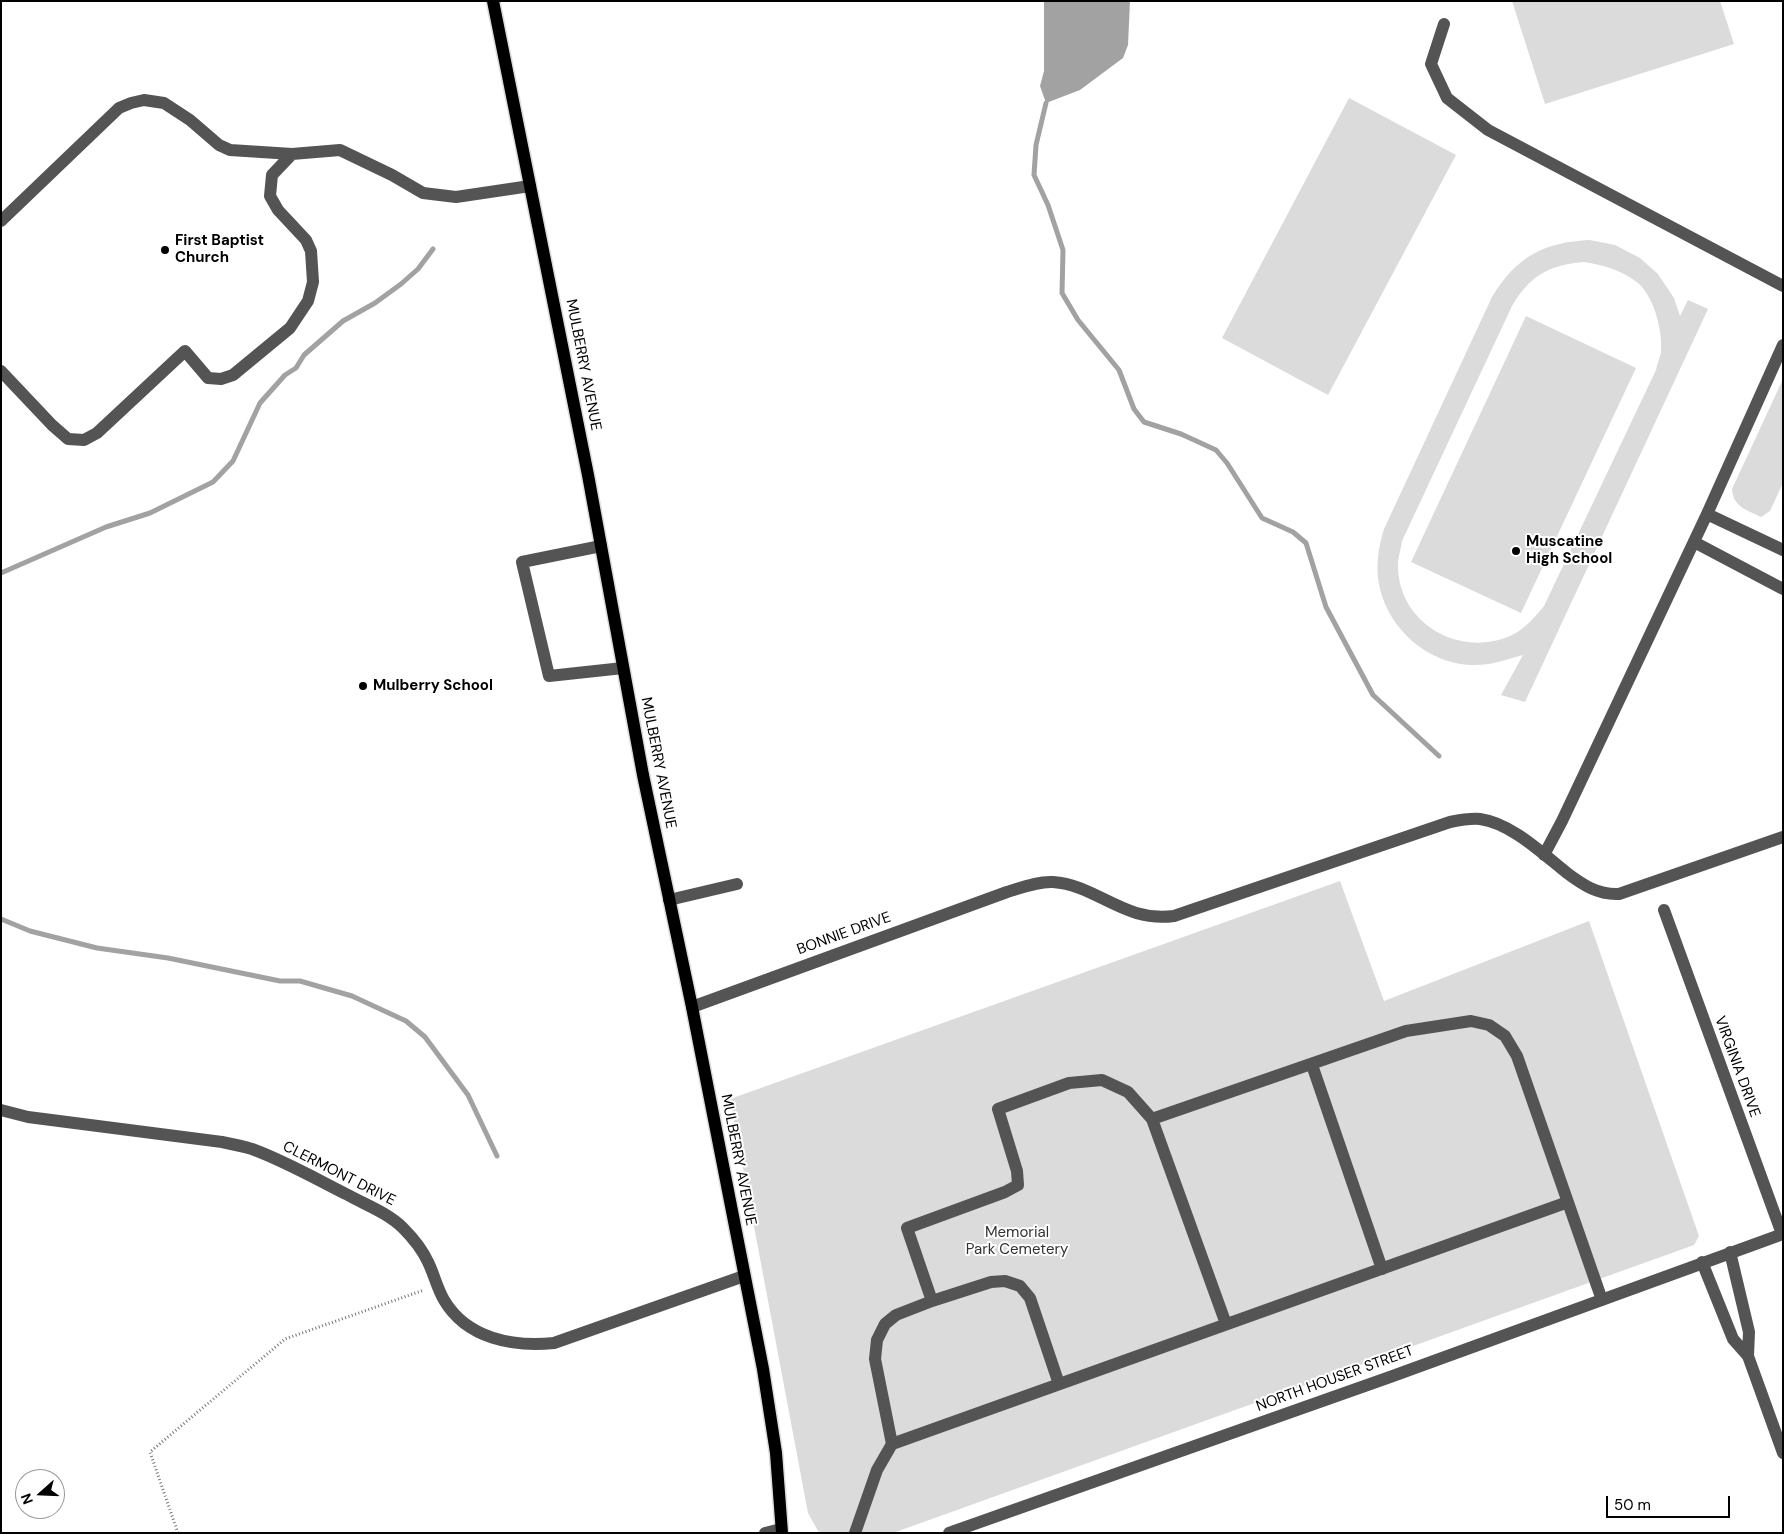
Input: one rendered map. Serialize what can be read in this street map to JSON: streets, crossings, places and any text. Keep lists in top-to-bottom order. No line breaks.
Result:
{"streets":{"main road":["MULBERRY AVENUE"],"street":["BONNIE DRIVE","VIRGINIA DRIVE","CLERMONT DRIVE","NORTH HOUSER STREET"]},"crossings":[["MULBERRY AVENUE","BONNIE DRIVE"],["MULBERRY AVENUE","CLERMONT DRIVE"],["VIRGINIA DRIVE","NORTH HOUSER STREET"]],"parks":["Memorial Park Cemetery"],"places":["First Baptist Church","Muscatine High School","Mulberry School"],"scale_bar":"50 m","north":"left"}
